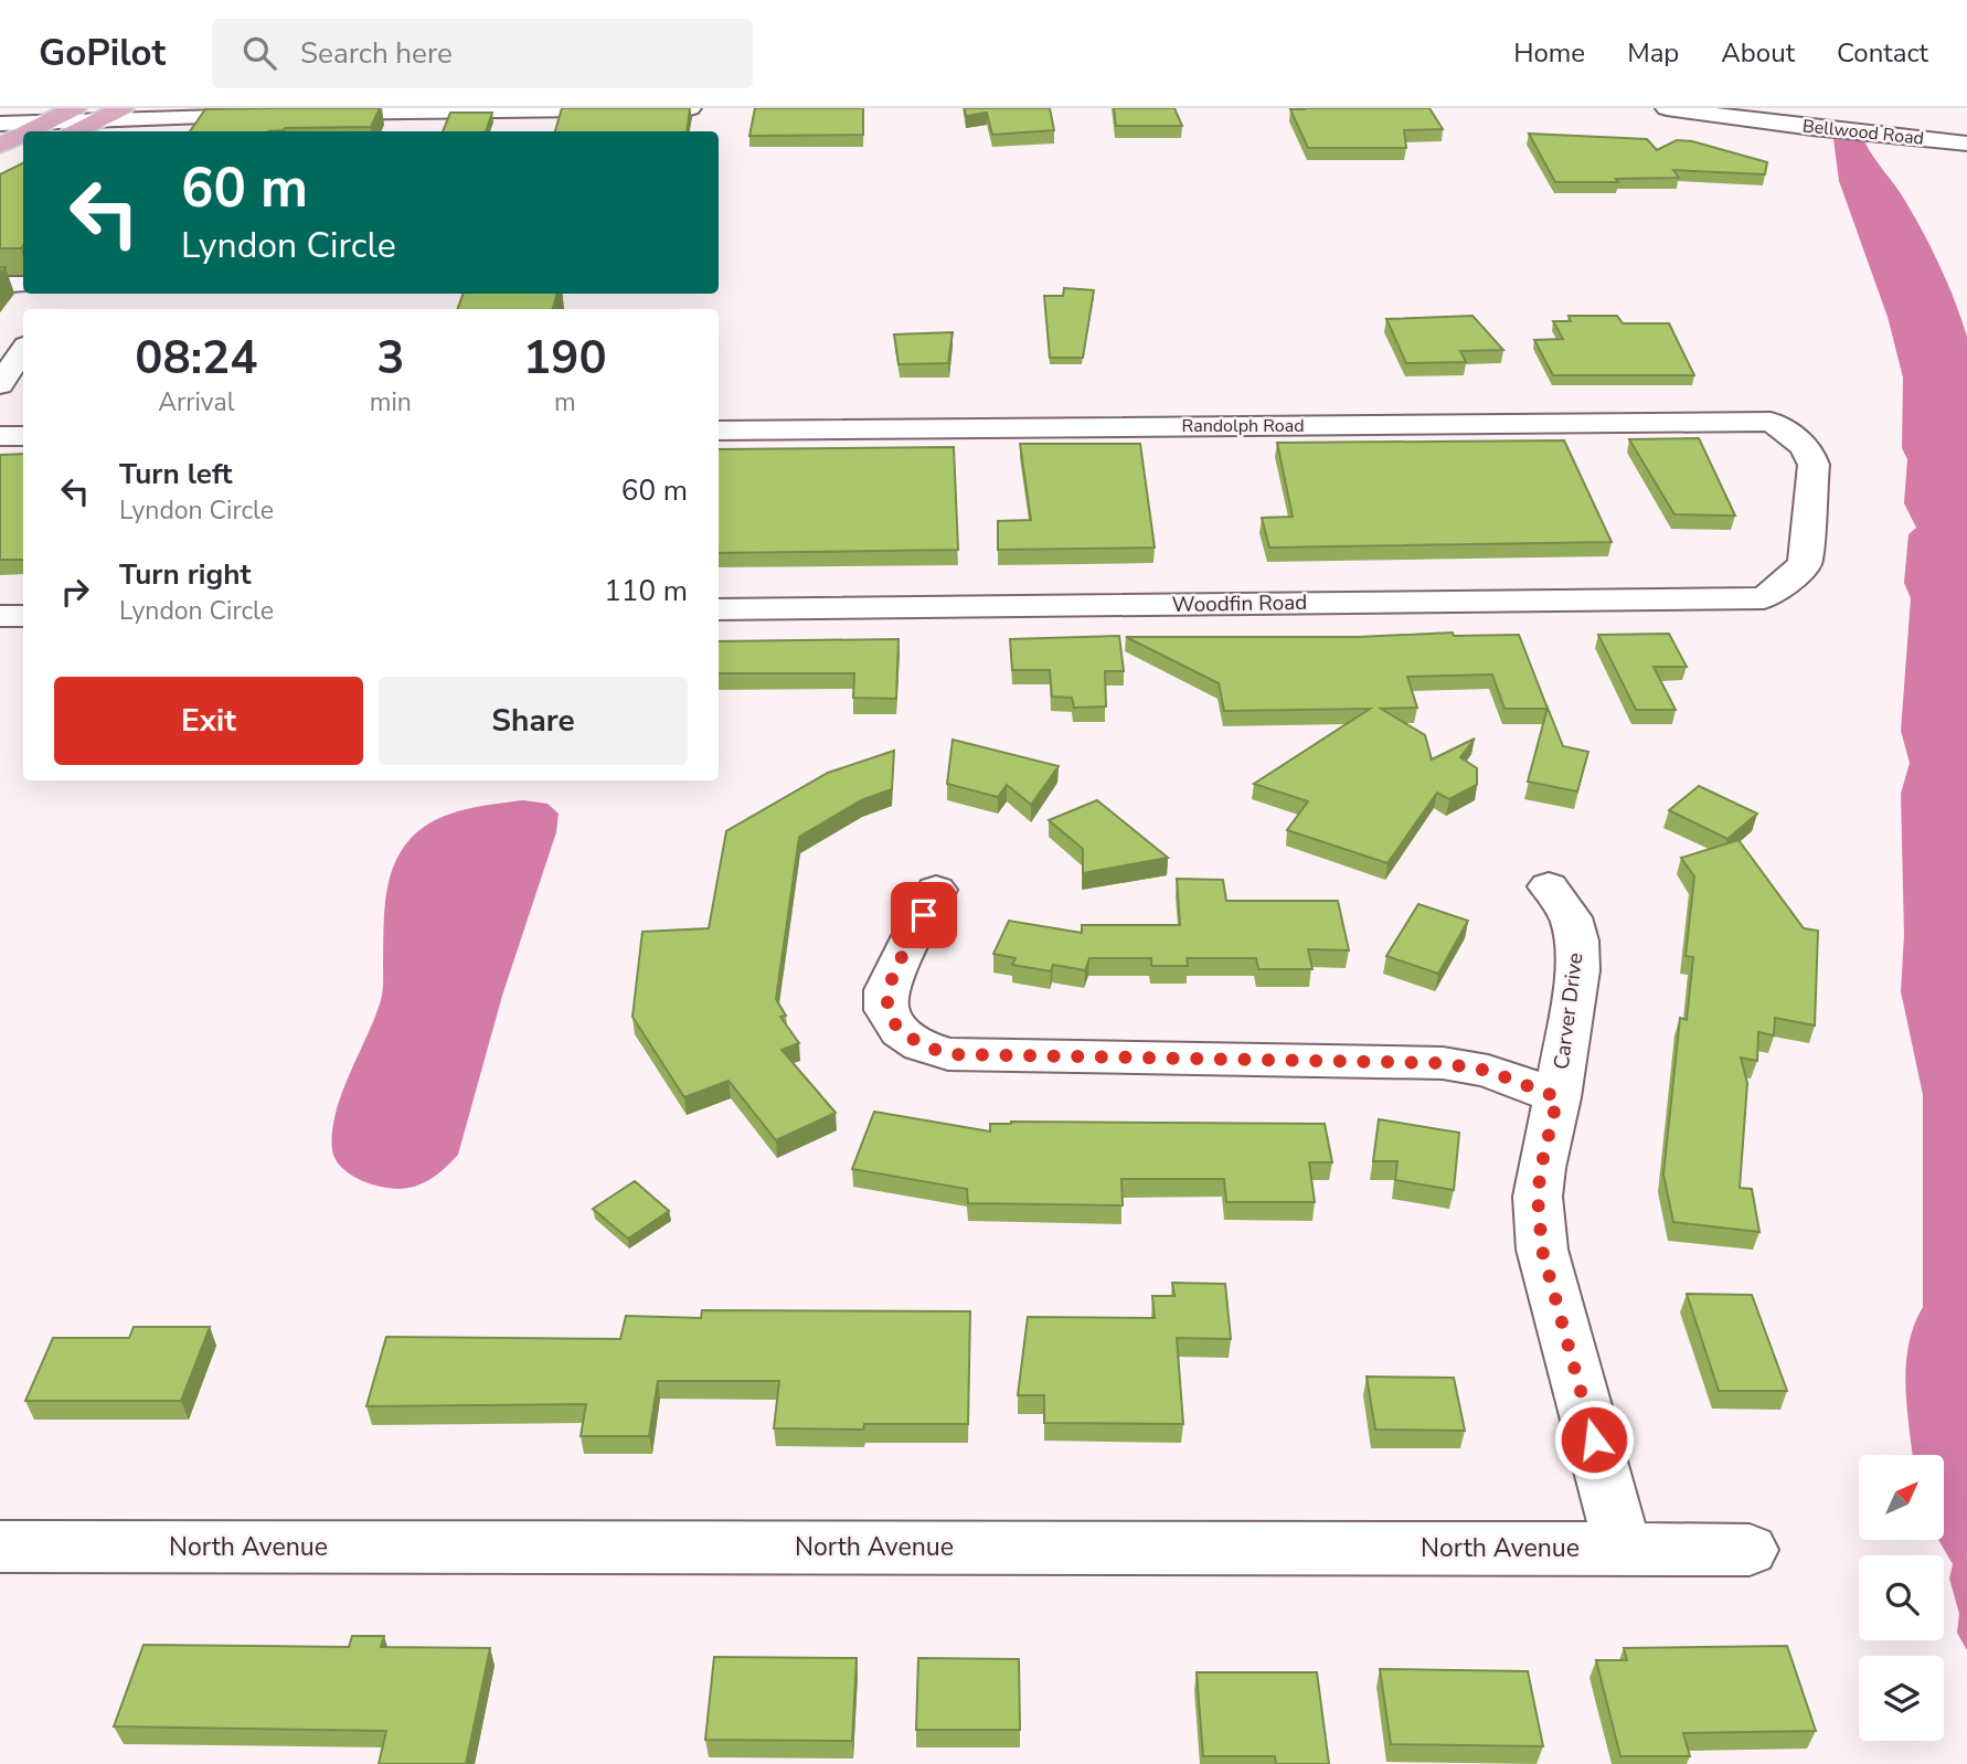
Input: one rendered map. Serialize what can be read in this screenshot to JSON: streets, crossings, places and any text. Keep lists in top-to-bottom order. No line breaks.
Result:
{"streets":{"street":["Bellwood Road","Randolph Road","Woodfin Road","Carver Drive","North Avenue"]},"crossings":[["Randolph Road","Woodfin Road"],["Carver Drive","North Avenue"]],"north":"top right","page":{"header":"GoPilot","search":"Search here","nav":["Home","Map","About","Contact"],"turn":["60 m","Lyndon Circle"],"eta":["08:24","Arrival","3","min","190","m"],"list":[{"name":"Turn left","note":"Lyndon Circle","value":"60 m"},{"name":"Turn right","note":"Lyndon Circle","value":"110 m"}],"buttons":["Exit","Share"]}}
